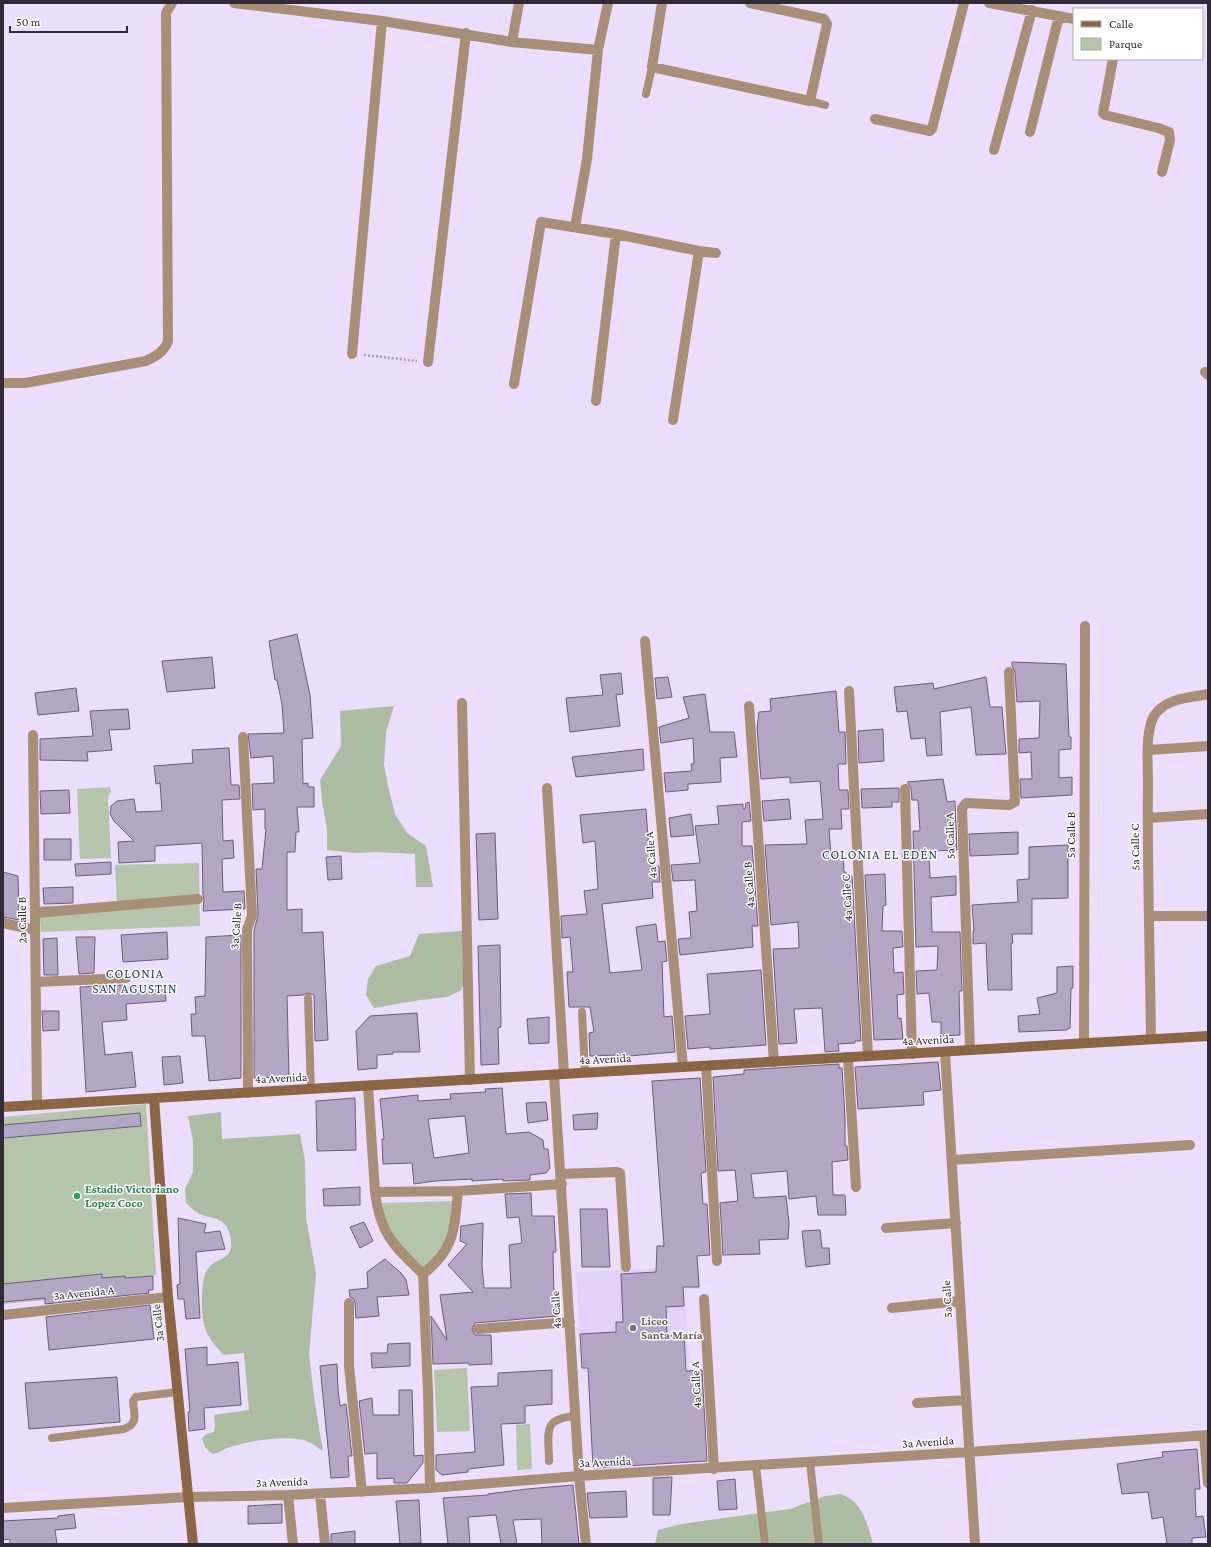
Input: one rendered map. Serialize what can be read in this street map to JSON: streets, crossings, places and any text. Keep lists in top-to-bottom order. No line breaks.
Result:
{"streets":{"street":["5a Calle B","5a Calle A","5a Calle C","4a Calle A","4a Calle B","4a Calle C","2a Calle B","3a Calle B","4a Avenida","3a Avenida A","5a Calle","4a Calle","3a Calle","3a Avenida"]},"crossings":[["5a Calle B","4a Avenida"],["5a Calle A","4a Avenida"],["5a Calle C","4a Avenida"],["4a Calle A","4a Avenida"],["4a Calle A","3a Avenida"],["4a Calle B","4a Avenida"],["4a Calle C","4a Avenida"],["2a Calle B","4a Avenida"],["3a Calle B","4a Avenida"],["4a Avenida","5a Calle"],["4a Avenida","4a Calle"],["4a Avenida","3a Calle"],["3a Avenida A","3a Calle"],["5a Calle","3a Avenida"],["4a Calle","3a Avenida"],["3a Calle","3a Avenida"]],"districts":["COLONIA EL EDÉN","COLONIA SAN AGUSTIN"],"places":["Estadio Victoriano Lopez Coco","Liceo Santa María"],"legend":["Calle","Parque"],"scale_bar":"50 m"}
